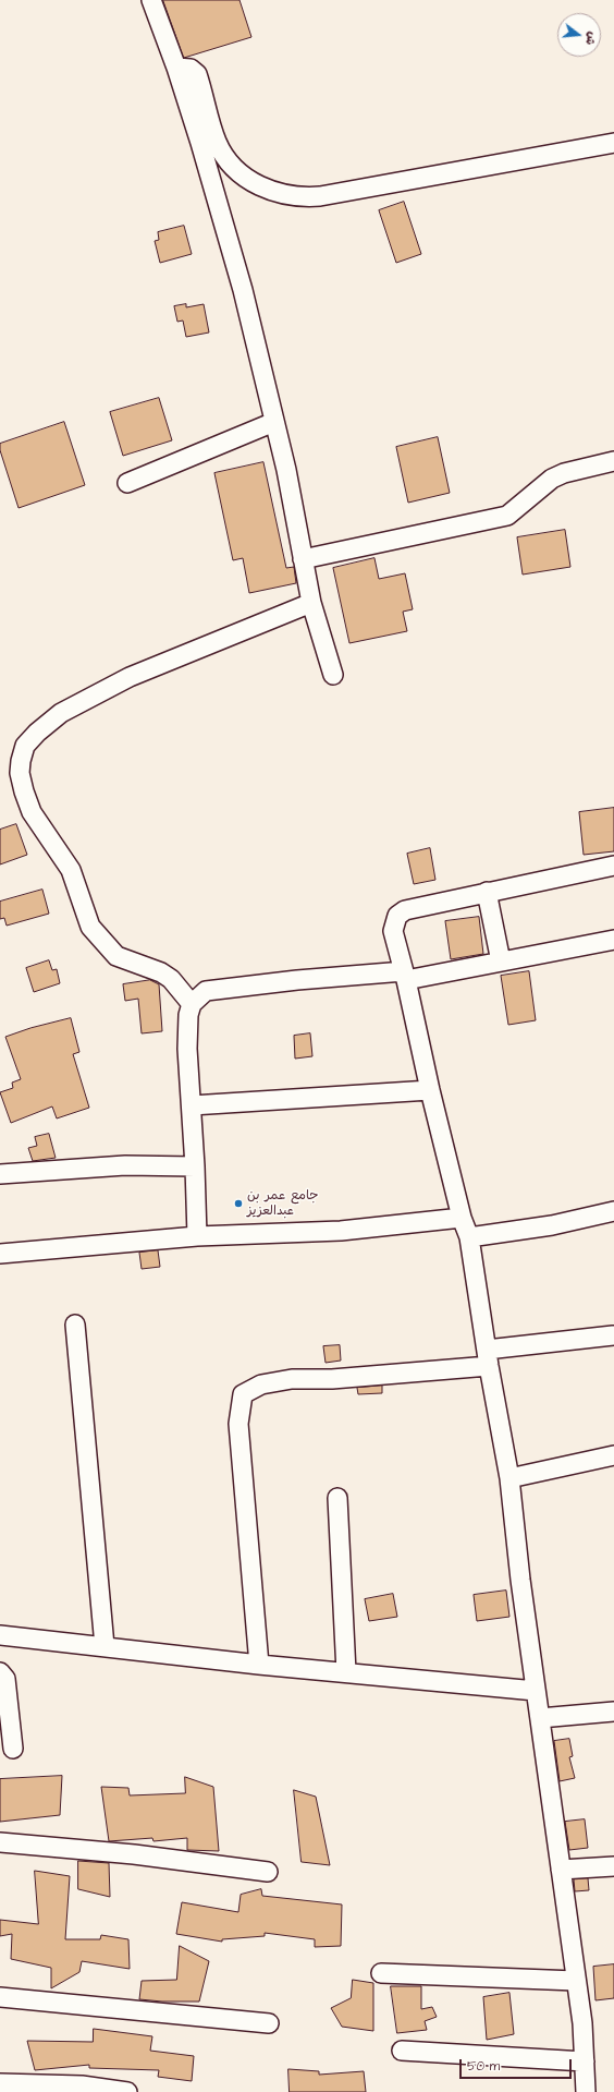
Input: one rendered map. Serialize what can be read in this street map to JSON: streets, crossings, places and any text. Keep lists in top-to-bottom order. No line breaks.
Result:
{"places":["جامع عمر بن عبدالعزيز"],"scale_bar":"50 m","north":"right"}
